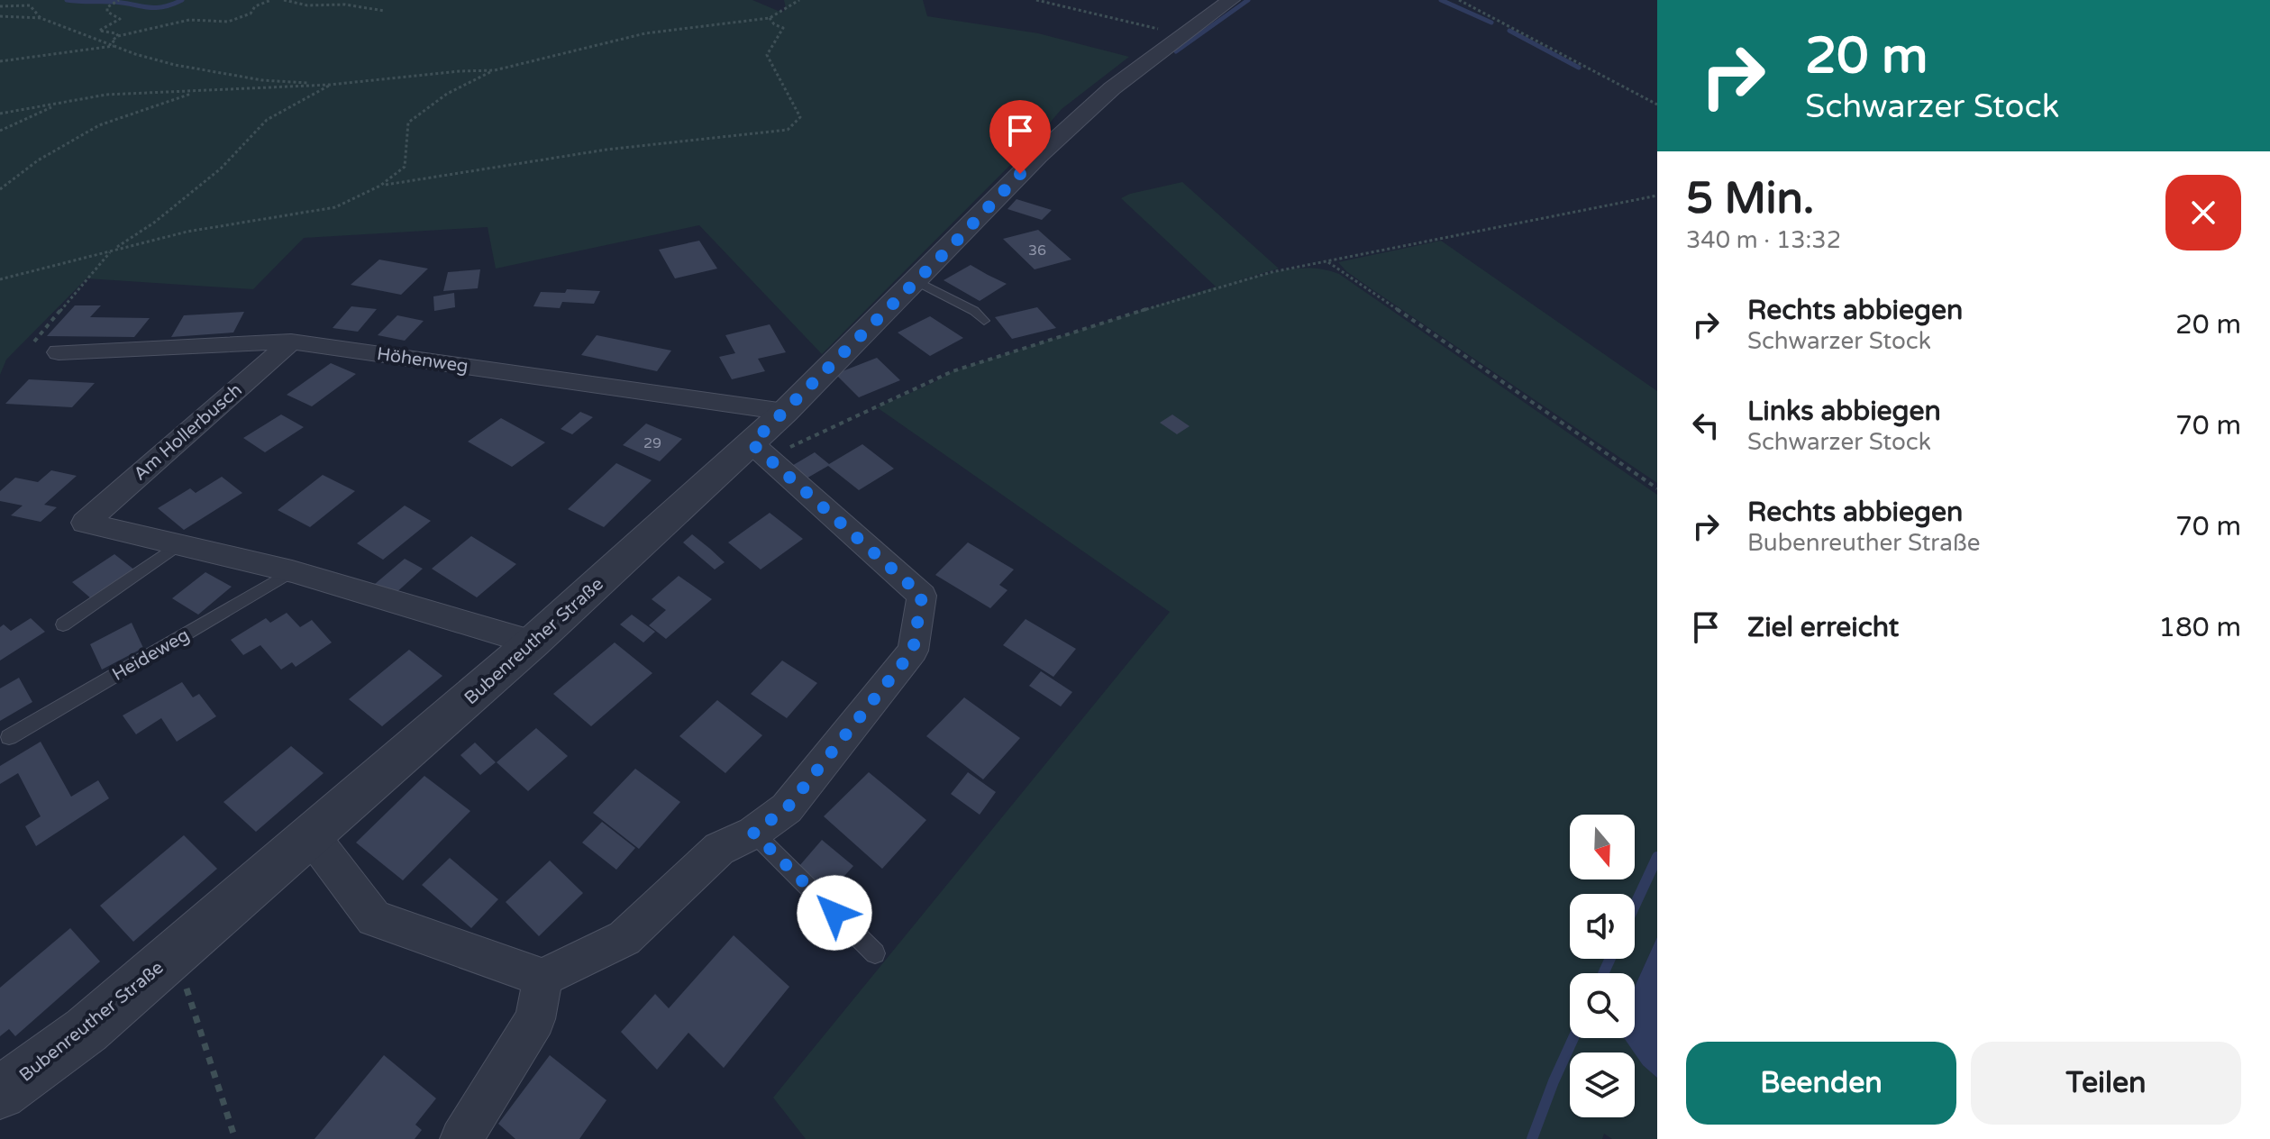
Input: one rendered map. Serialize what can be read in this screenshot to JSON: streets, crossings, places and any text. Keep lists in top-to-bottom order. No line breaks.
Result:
{"streets":{"street":["Höhenweg","Am Hollerbusch","Bubenreuther Straße"],"lane":["Heideweg"]},"crossings":[["Höhenweg","Am Hollerbusch"],["Höhenweg","Bubenreuther Straße"]],"house_numbers":["36","29"],"north":"bottom","page":{"turn":["20 m","Schwarzer Stock"],"heading":["5 Min.","340 m · 13:32"],"list":[{"name":"Rechts abbiegen","note":"Schwarzer Stock","value":"20 m"},{"name":"Links abbiegen","note":"Schwarzer Stock","value":"70 m"},{"name":"Rechts abbiegen","note":"Bubenreuther Straße","value":"70 m"},{"name":"Ziel erreicht","value":"180 m"}],"buttons":["Beenden","Teilen"]}}
